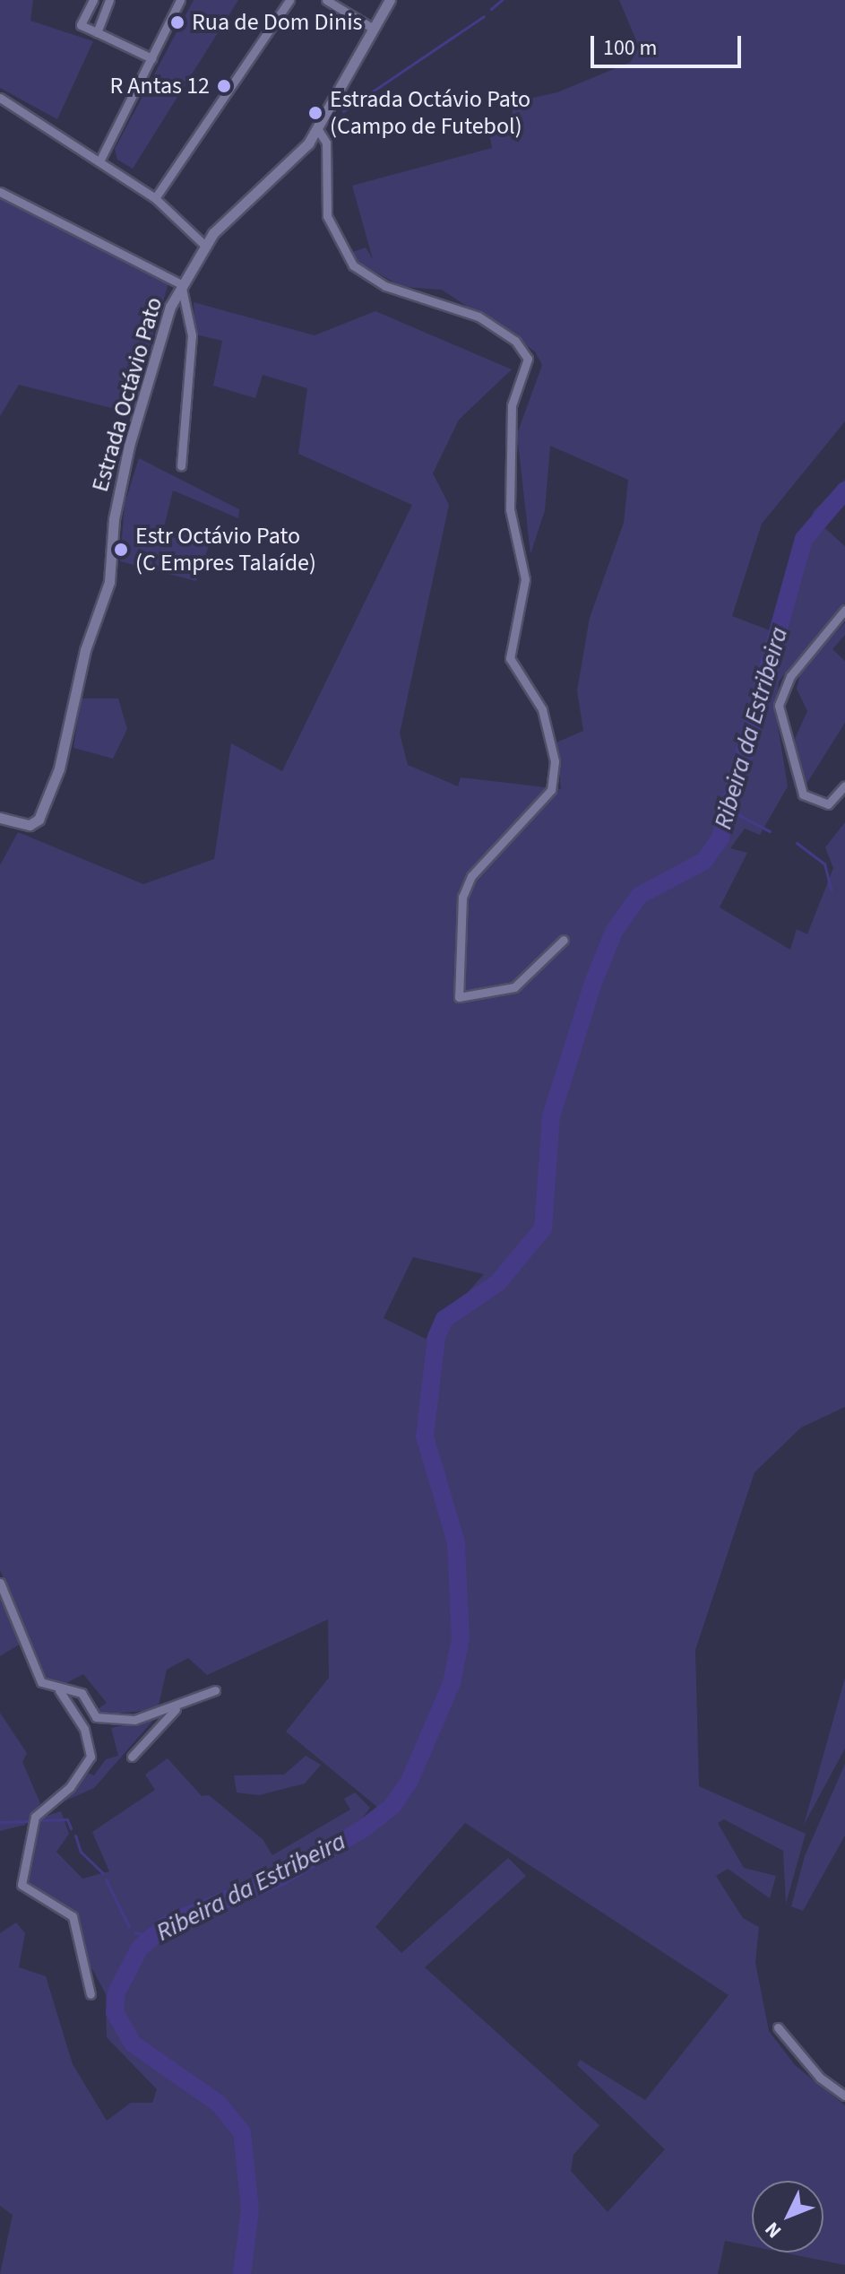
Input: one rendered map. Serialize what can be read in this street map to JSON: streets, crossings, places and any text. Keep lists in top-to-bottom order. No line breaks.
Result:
{"streets":{"street":["Estrada Octávio Pato"]},"water":["Ribeira da Estribeira"],"places":["Rua de Dom Dinis","R Antas 12","Estrada Octávio Pato (Campo de Futebol)","Estr Octávio Pato (C Empres Talaíde)"],"scale_bar":"100 m","north":"bottom left"}
